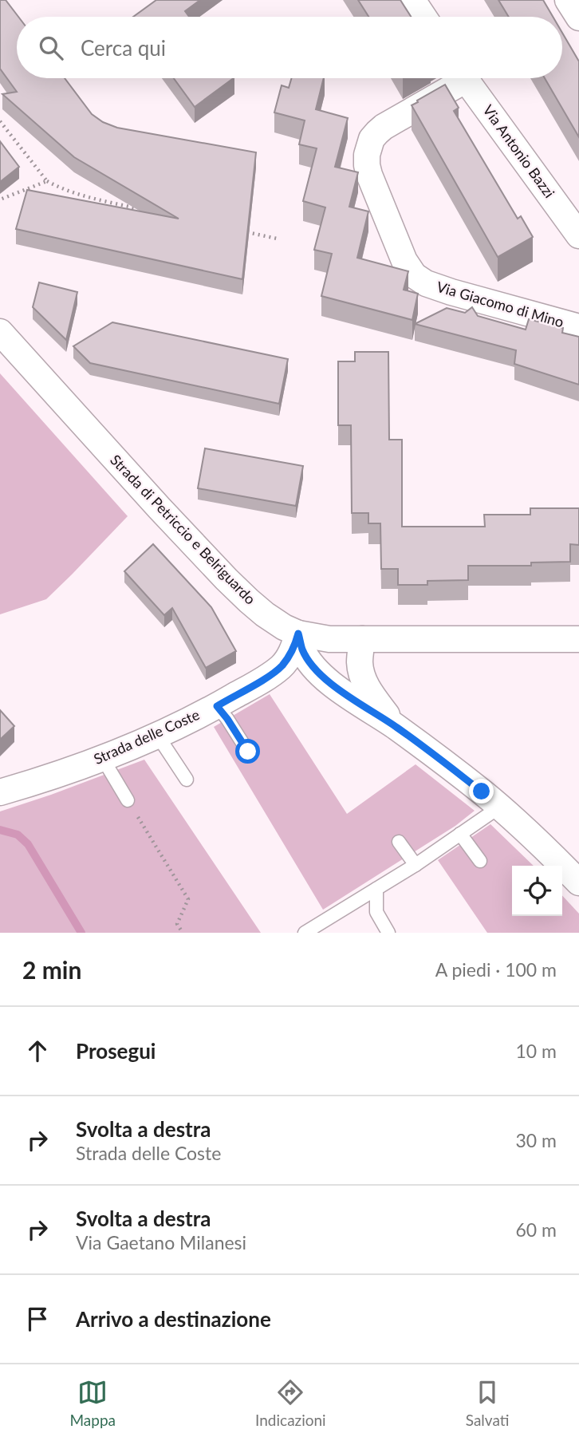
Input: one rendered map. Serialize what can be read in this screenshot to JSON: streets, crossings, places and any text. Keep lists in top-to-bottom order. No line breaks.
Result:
{"streets":{"street":["Via Antonio Bazzi","Via Giacomo di Mino","Strada di Petriccio e Belriguardo","Strada delle Coste"]},"crossings":[["Strada di Petriccio e Belriguardo","Strada delle Coste"]],"page":{"search":"Cerca qui","heading":["2 min","A piedi · 100 m"],"list":[["Prosegui","10 m"],["Svolta a destra","Strada delle Coste","30 m"],["Svolta a destra","Via Gaetano Milanesi","60 m"],"Arrivo a destinazione"],"nav":["Mappa","Indicazioni","Salvati"]}}
